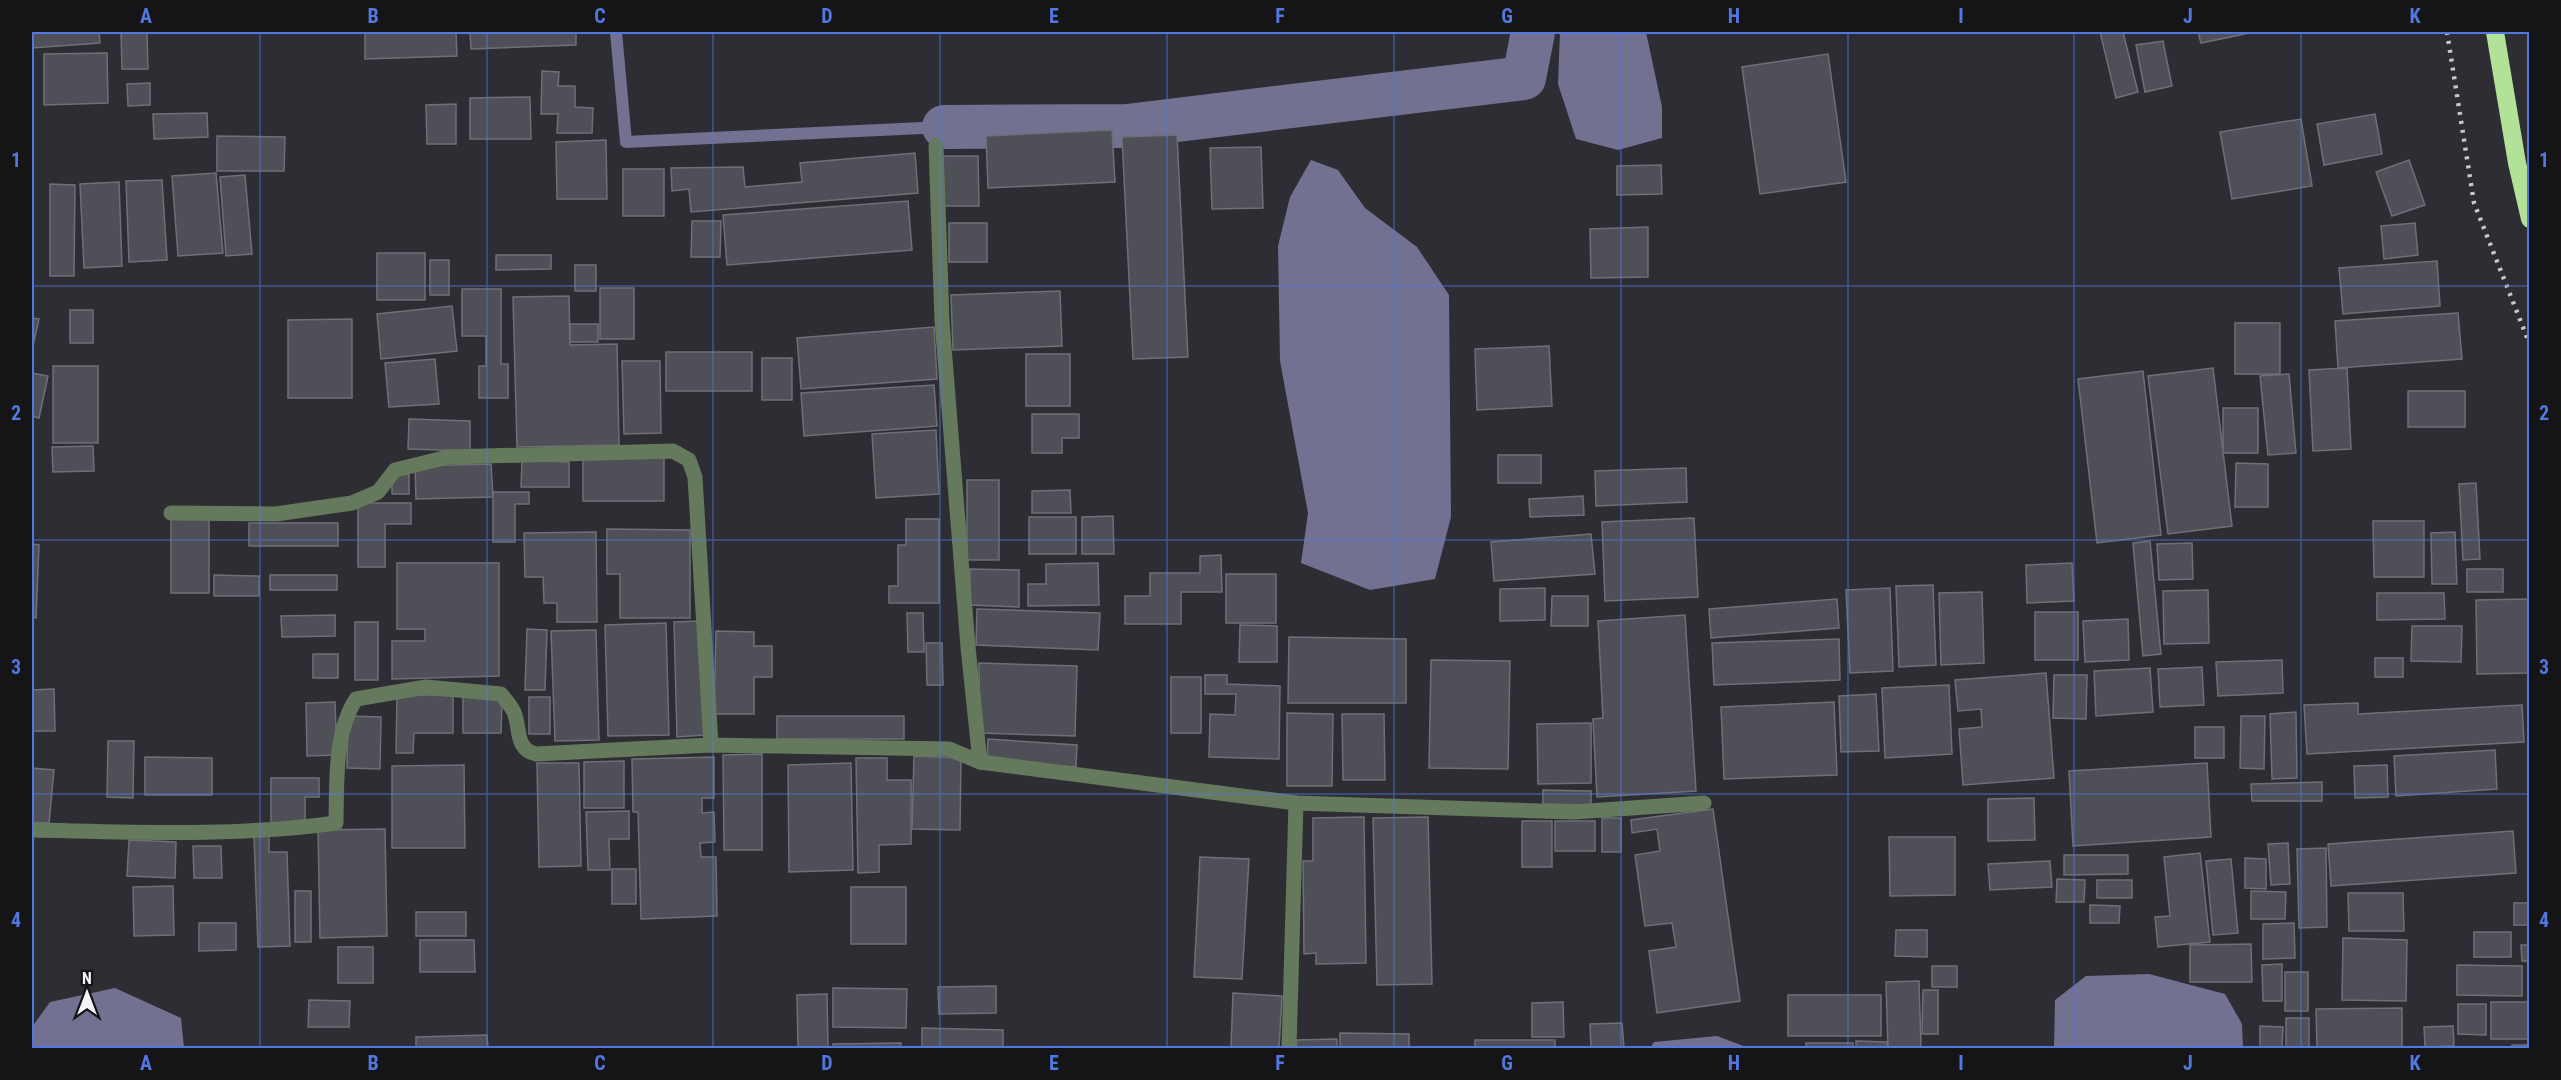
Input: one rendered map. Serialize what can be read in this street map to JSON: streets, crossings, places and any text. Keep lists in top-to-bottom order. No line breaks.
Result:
{"north":"top","grid":{"columns":["A","B","C","D","E","F","G","H","I","J","K"],"rows":["1","2","3","4"]}}
